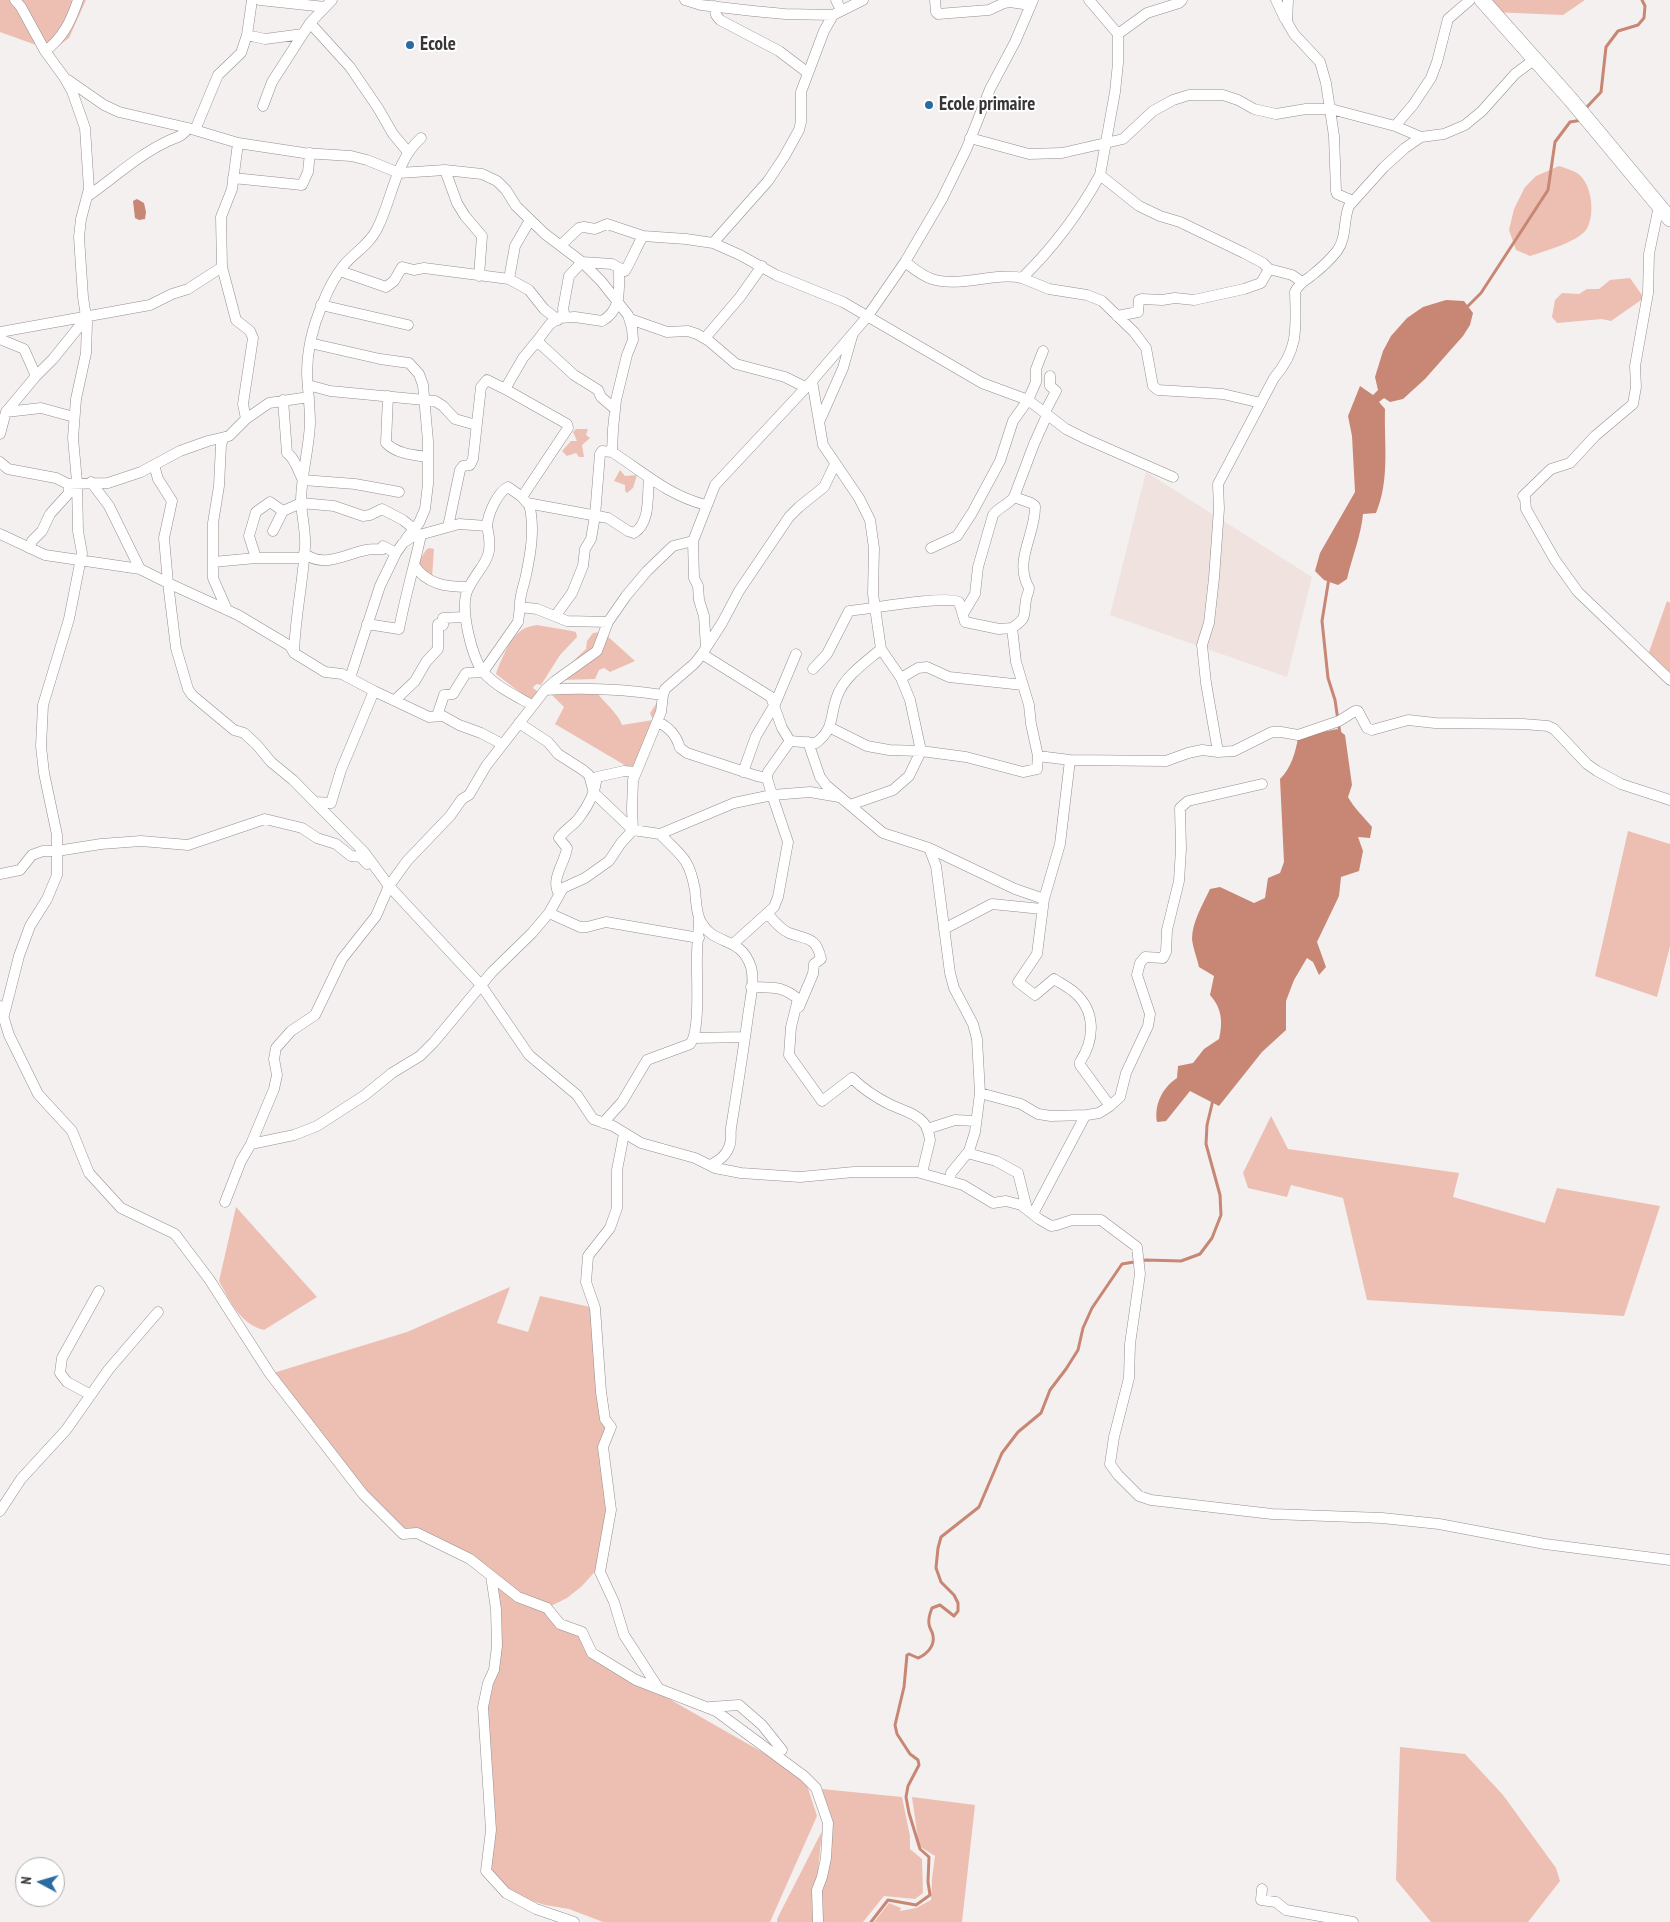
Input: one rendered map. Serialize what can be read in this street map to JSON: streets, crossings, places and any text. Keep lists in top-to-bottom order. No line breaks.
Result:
{"places":["Ecole","Ecole primaire"],"north":"left"}
